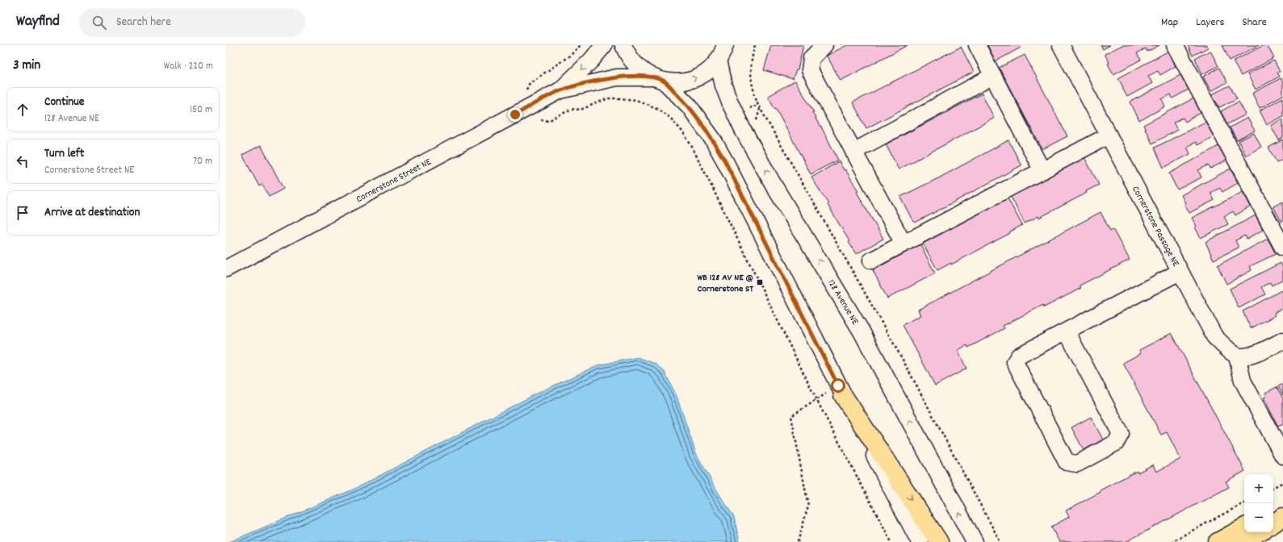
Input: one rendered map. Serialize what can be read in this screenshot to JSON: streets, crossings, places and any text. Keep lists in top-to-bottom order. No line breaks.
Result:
{"streets":{"street":["Cornerstone Street NE","Cornerstone Passage NE","128 Avenue NE"]},"crossings":[["Cornerstone Street NE","128 Avenue NE"]],"places":{"transit":["WB 128 AV NE @ Cornerstone ST"]},"page":{"header":"Wayfind","search":"Search here","nav":["Map","Layers","Share"],"heading":["3 min","Walk · 220 m"],"list":[["Continue","128 Avenue NE","150 m"],["Turn left","Cornerstone Street NE","70 m"],"Arrive at destination"],"map_buttons":["+","−"]}}
